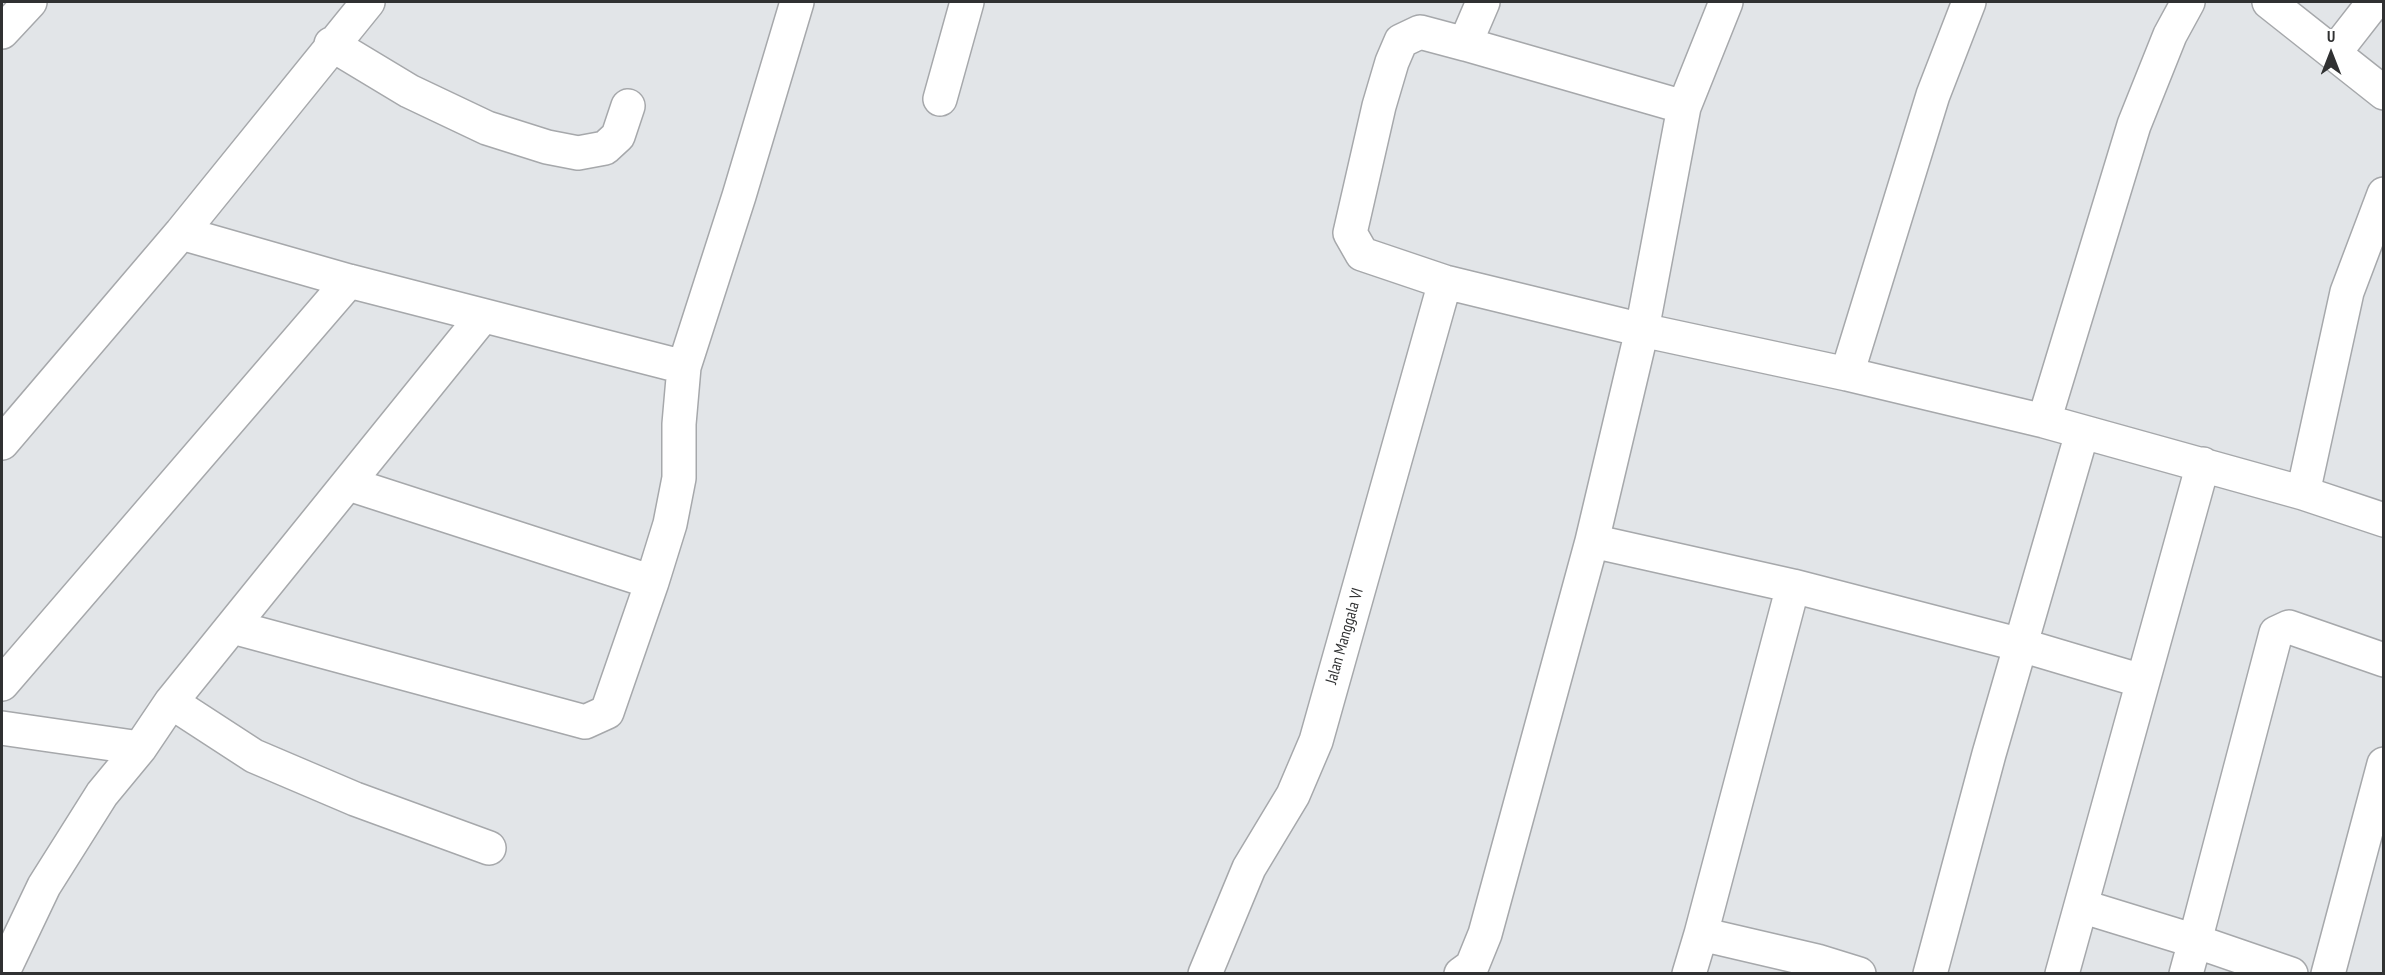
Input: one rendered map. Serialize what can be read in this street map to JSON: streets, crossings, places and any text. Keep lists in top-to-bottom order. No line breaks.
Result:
{"streets":{"street":["Jalan Manggala VI"]},"north":"top"}
